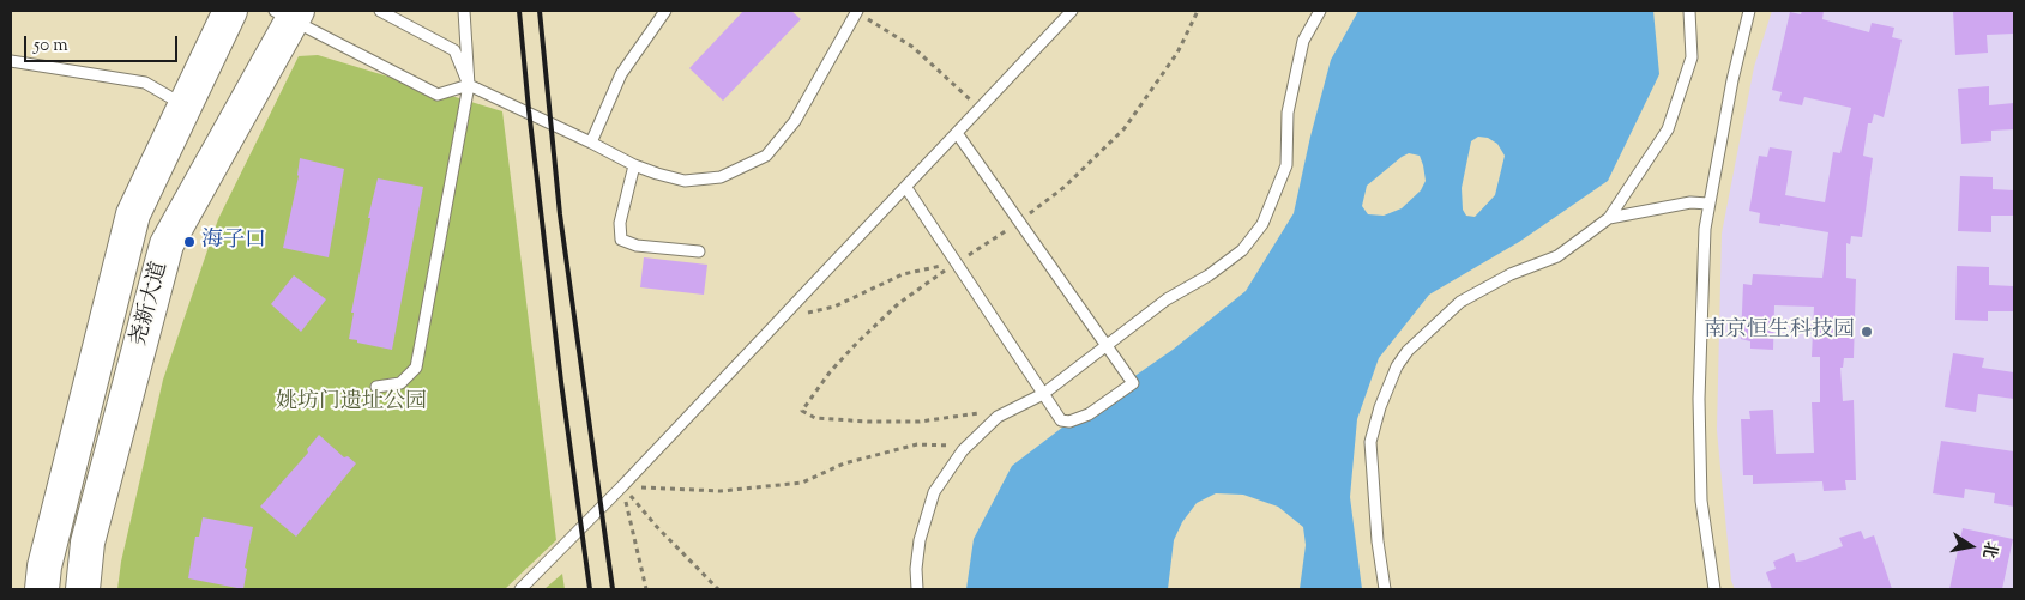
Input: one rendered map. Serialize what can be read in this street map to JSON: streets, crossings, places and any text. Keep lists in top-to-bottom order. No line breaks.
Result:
{"streets":{"main road":["尧新大道"]},"parks":["姚坊门遗址公园"],"places":["海子口","南京恒生科技园"],"scale_bar":"50 m","north":"right"}
